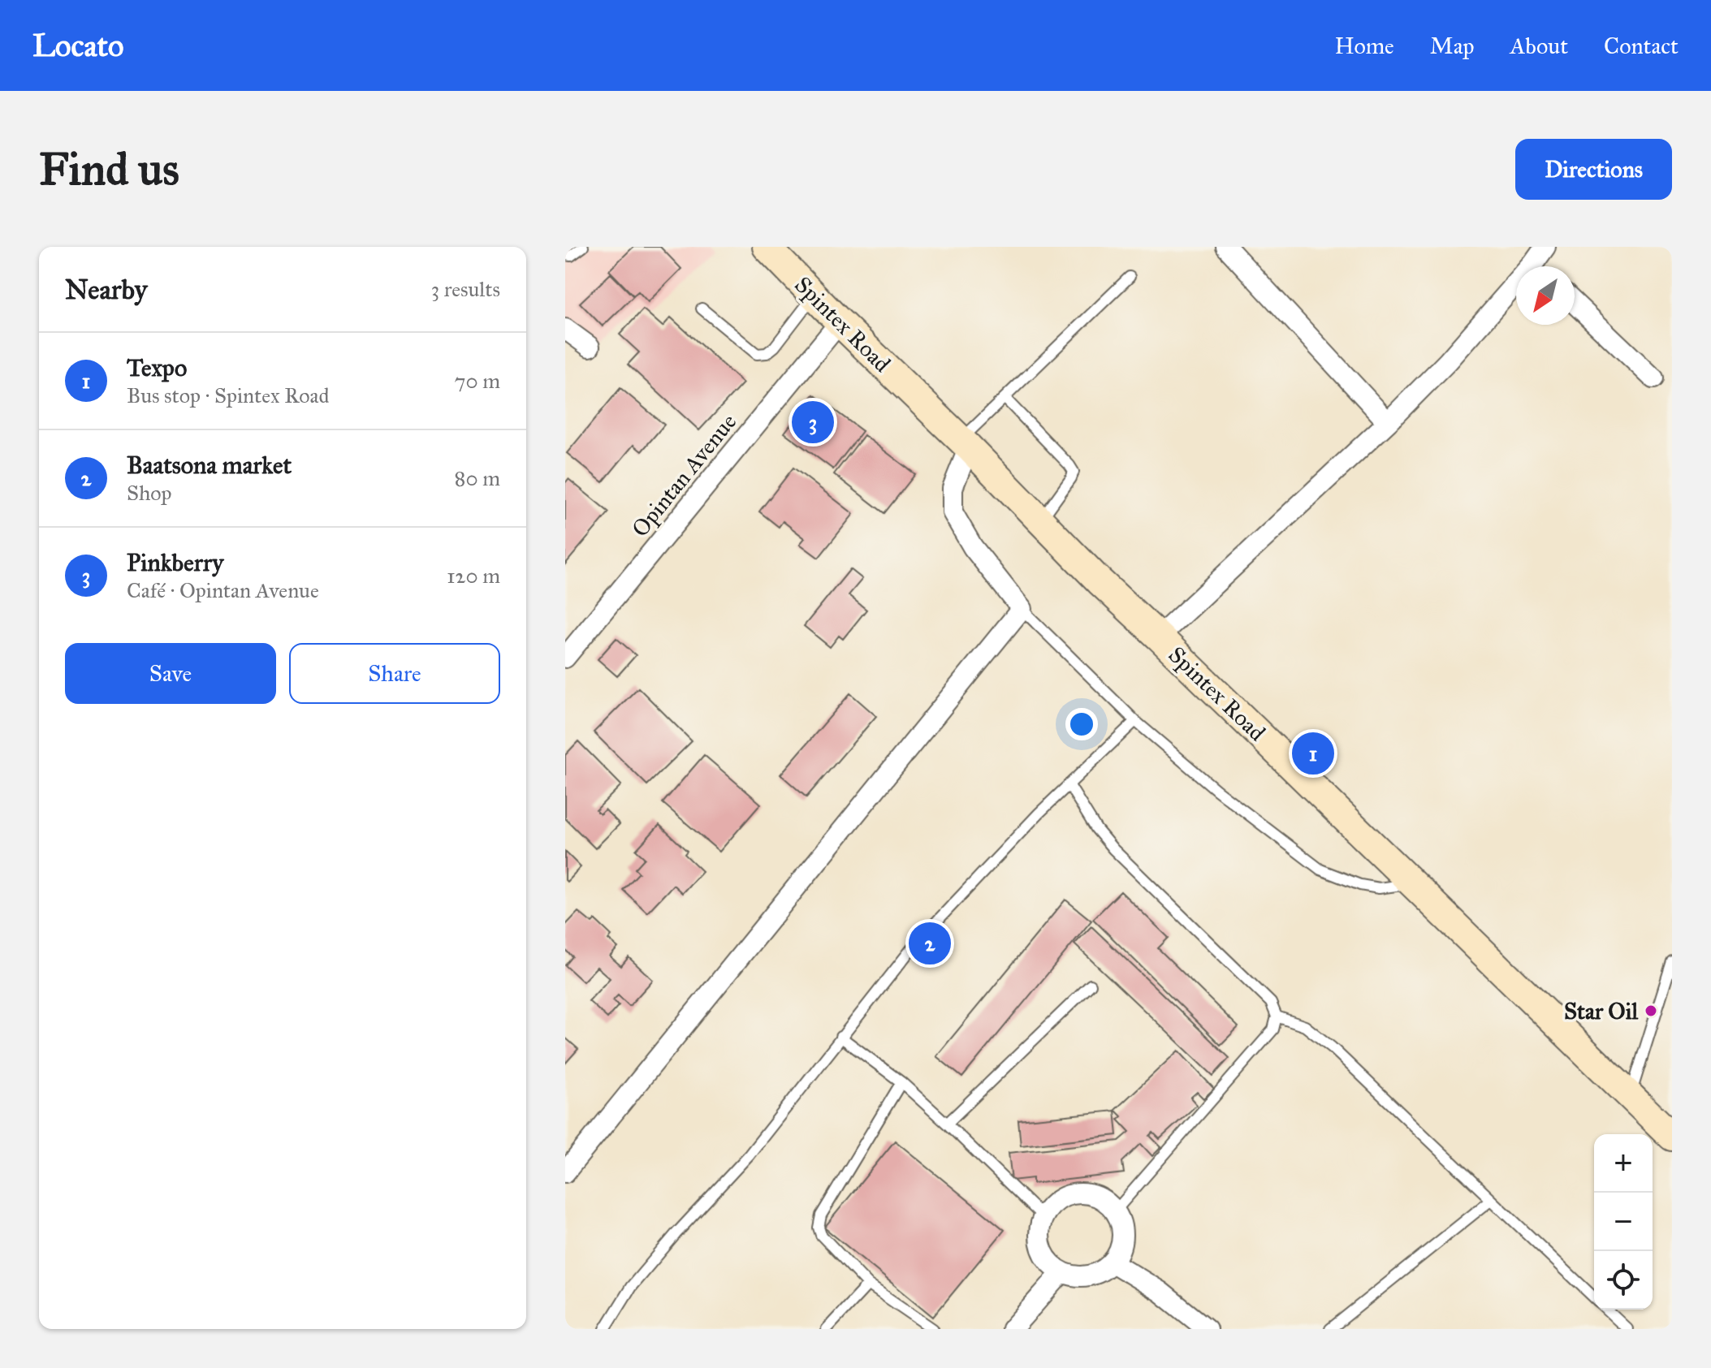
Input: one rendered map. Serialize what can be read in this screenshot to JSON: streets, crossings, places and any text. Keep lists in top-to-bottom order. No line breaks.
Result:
{"streets":{"main road":["Spintex Road"],"street":["Opintan Avenue"]},"crossings":[["Spintex Road","Opintan Avenue"]],"places":["Star Oil"],"north":"bottom left","page":{"header":"Locato","nav":["Home","Map","About","Contact"],"buttons":["Directions",["Save","Share"]],"title":"Find us","heading":["Nearby","3 results"],"list":[{"mark":"1","name":"Texpo","note":"Bus stop · Spintex Road","value":"70 m"},{"mark":"2","name":"Baatsona market","note":"Shop","value":"80 m"},{"mark":"3","name":"Pinkberry","note":"Café · Opintan Avenue","value":"120 m"}],"pins":["3","1","2"],"map_buttons":["+","−"]}}
